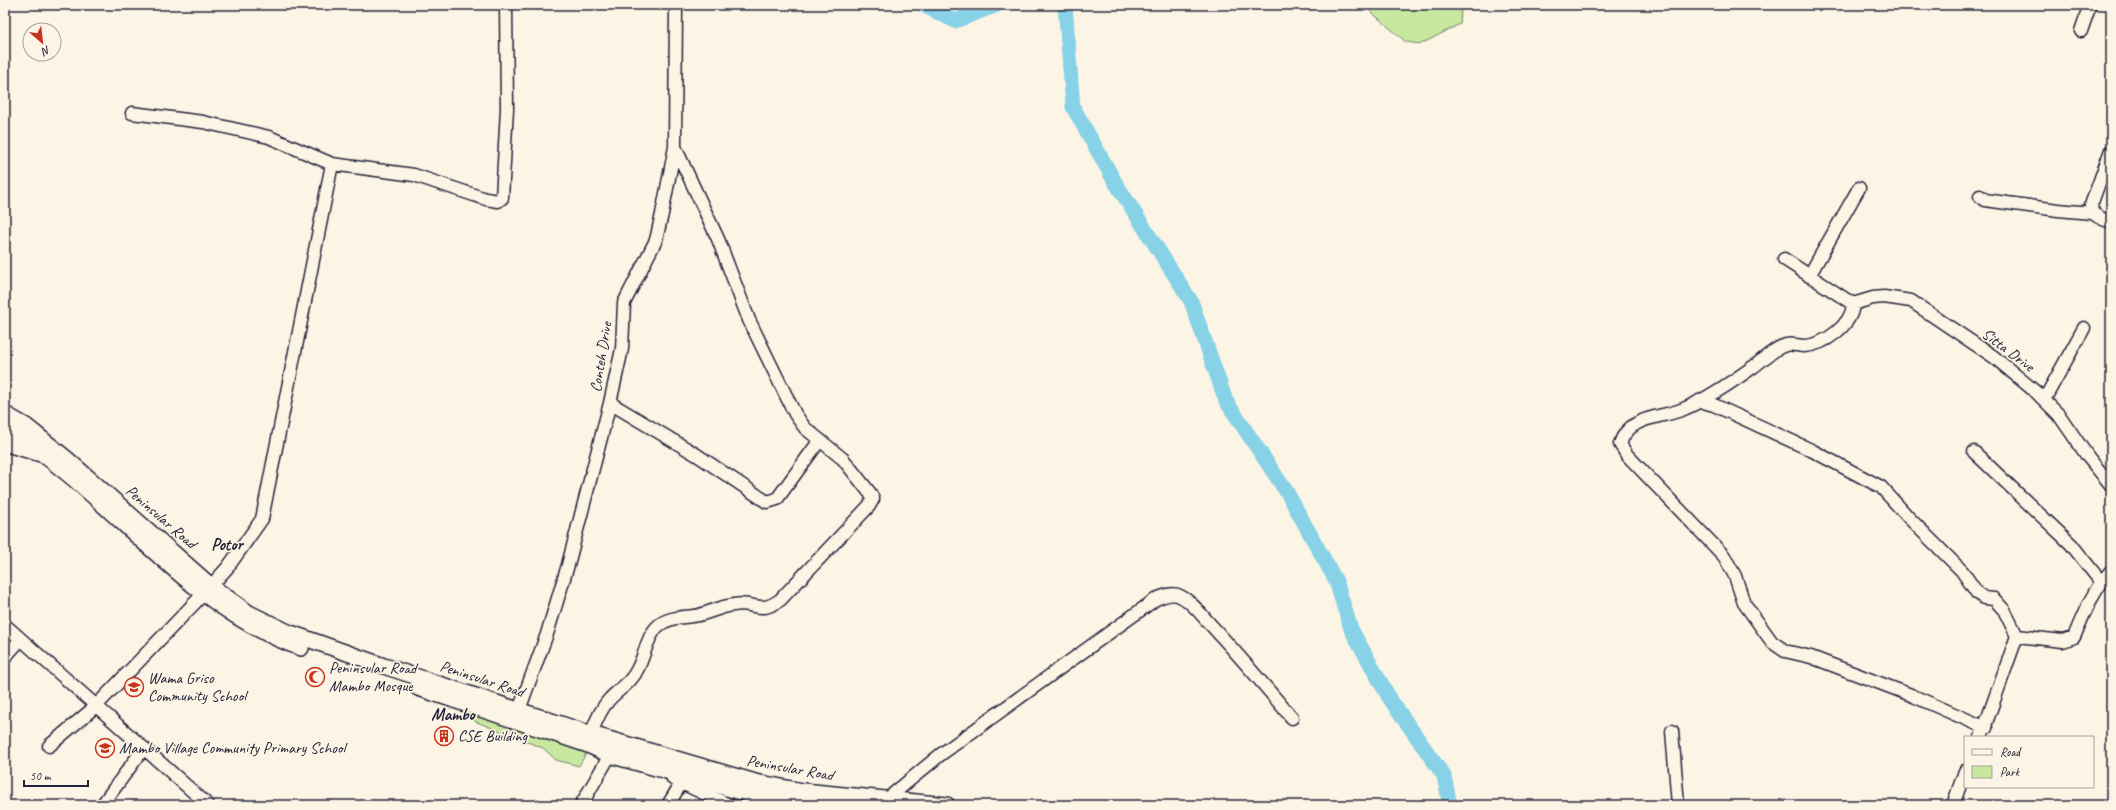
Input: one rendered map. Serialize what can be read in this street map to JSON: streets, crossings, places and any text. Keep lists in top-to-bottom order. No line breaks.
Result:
{"streets":{"main road":["Peninsular Road"],"street":["Sitta Drive","Conteh Drive"]},"crossings":[["Conteh Drive","Peninsular Road"]],"districts":["Potor","Mambo"],"places":{"mosque":["Peninsular Road Mambo Mosque"],"school or university":["Wama Griso Community School","Mambo Village Community Primary School"],"building":["CSE Building"]},"legend":["Road","Park"],"scale_bar":"50 m","north":"bottom right"}
